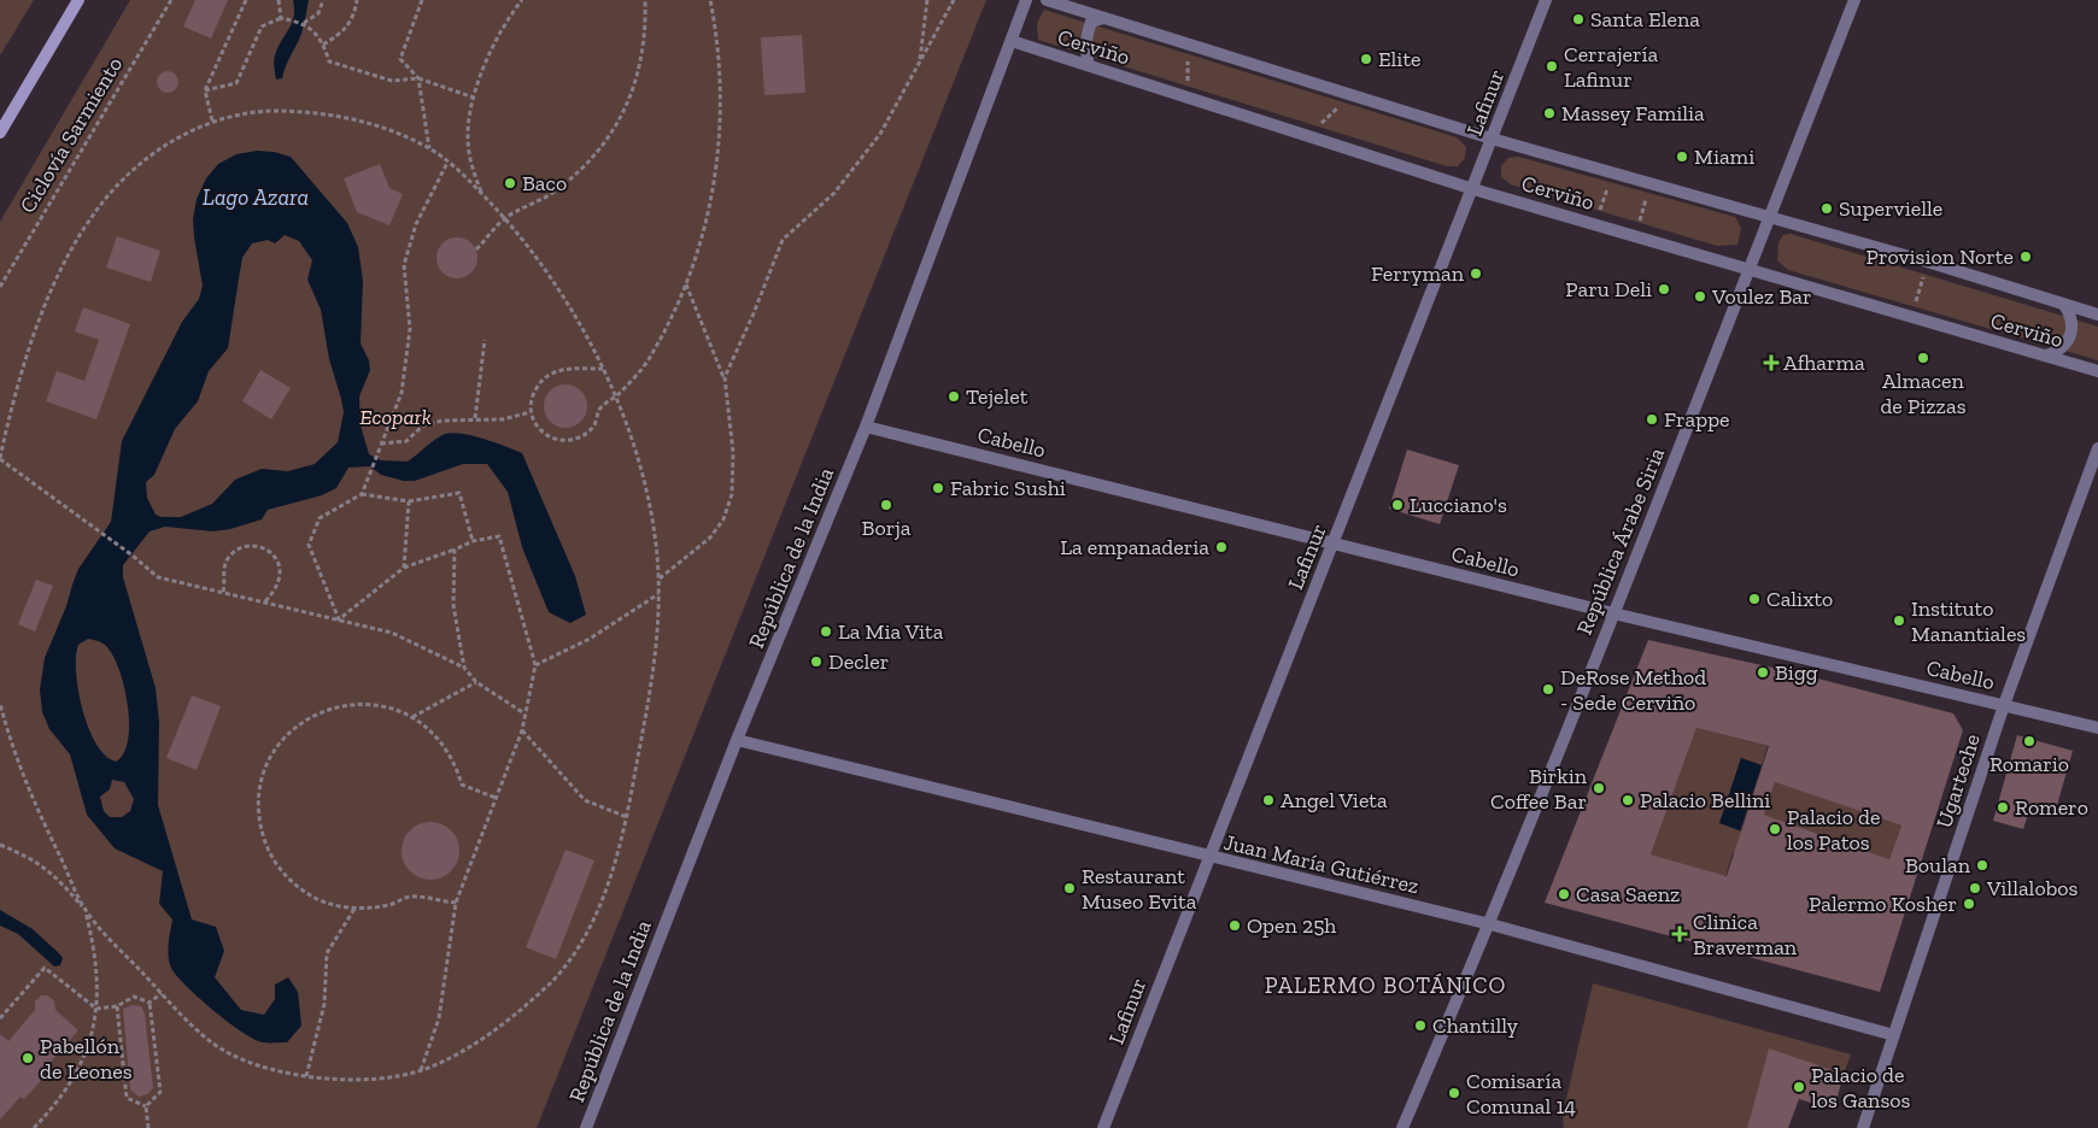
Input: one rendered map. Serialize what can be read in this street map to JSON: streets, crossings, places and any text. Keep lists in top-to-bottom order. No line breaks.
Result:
{"streets":{"street":["Cerviño","Lafinur","Cabello","República Árabe Siria","República de la India","Ugarteche","Juan María Gutiérrez"],"path":["Ciclovía Sarmiento"]},"crossings":[["Cerviño","Lafinur"],["Cerviño","República Árabe Siria"],["Cerviño","República de la India"],["Lafinur","Cabello"],["Lafinur","Juan María Gutiérrez"],["Cabello","República Árabe Siria"],["Cabello","República de la India"],["Cabello","Ugarteche"],["República Árabe Siria","Juan María Gutiérrez"],["República de la India","Juan María Gutiérrez"],["Ugarteche","Juan María Gutiérrez"]],"districts":["PALERMO BOTÁNICO"],"water":["Lago Azara"],"parks":["Ecopark"],"places":{"other":["Santa Elena","Elite","Cerrajería Lafinur","Massey Familia","Miami","Baco","Supervielle","Provision Norte","Ferryman","Paru Deli","Voulez Bar","Almacen de Pizzas","Tejelet","Frappe","Fabric Sushi","Borja","Lucciano's","La empanaderia","Calixto","Instituto Manantiales","La Mia Vita","Decler","Bigg","DeRose Method - Sede Cerviño","Romario","Birkin Coffee Bar","Angel Vieta","Palacio Bellini","Romero","Palacio de los Patos","Boulan","Restaurant Museo Evita","Villalobos","Casa Saenz","Palermo Kosher","Open 25h","Chantilly","Pabellón de Leones","Palacio de los Gansos","Comisaría Comunal 14"],"health":["Afharma","Clinica Braverman"]}}
